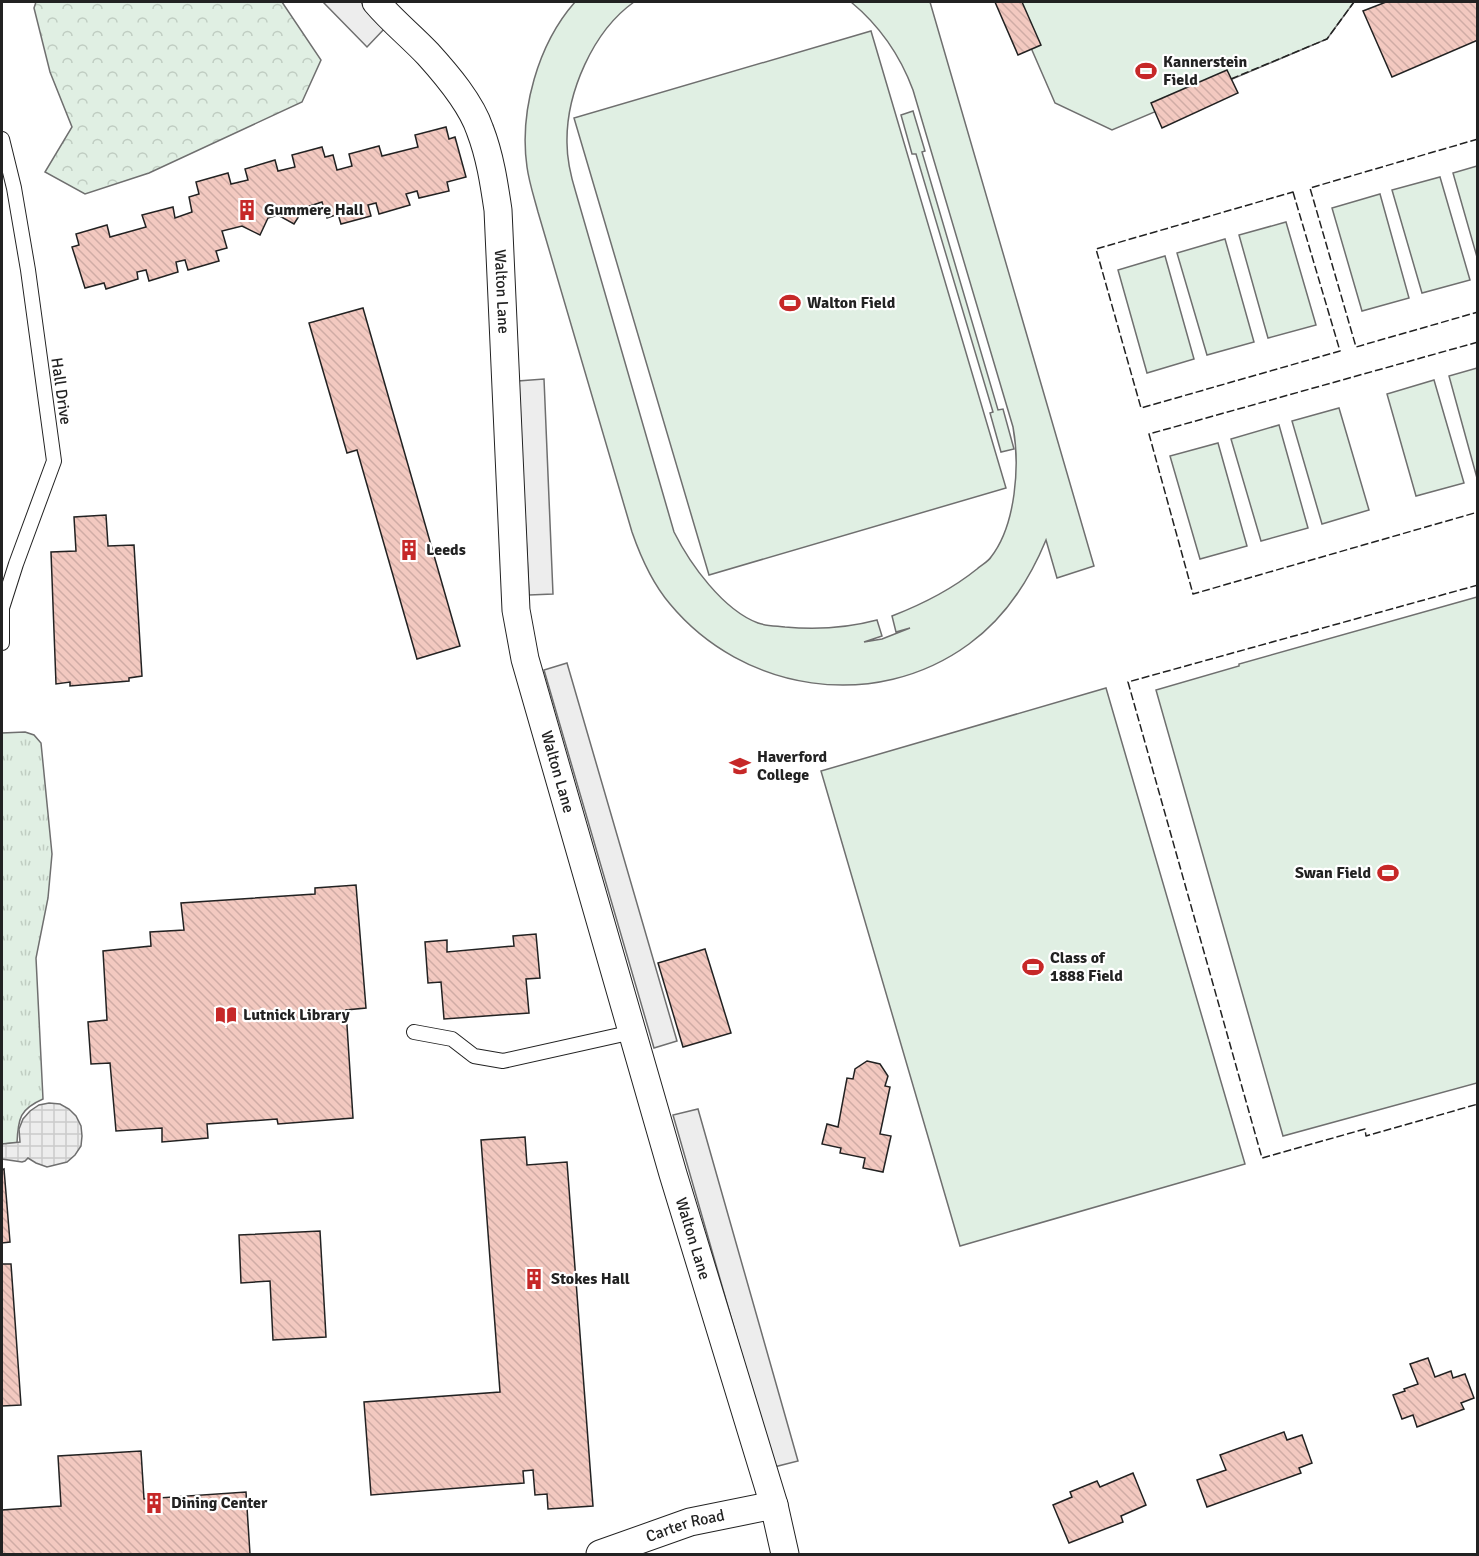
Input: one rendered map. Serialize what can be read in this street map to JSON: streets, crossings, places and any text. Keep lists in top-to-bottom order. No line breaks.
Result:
{"streets":{"street":["Walton Lane","Carter Road"],"lane":["Hall Drive"]},"crossings":[["Walton Lane","Carter Road"]],"places":{"sports":["Kannerstein Field","Walton Field","Swan Field","Class of 1888 Field"],"building":["Gummere Hall","Leeds","Stokes Hall","Dining Center"],"school or university":["Haverford College"],"library":["Lutnick Library"]}}
